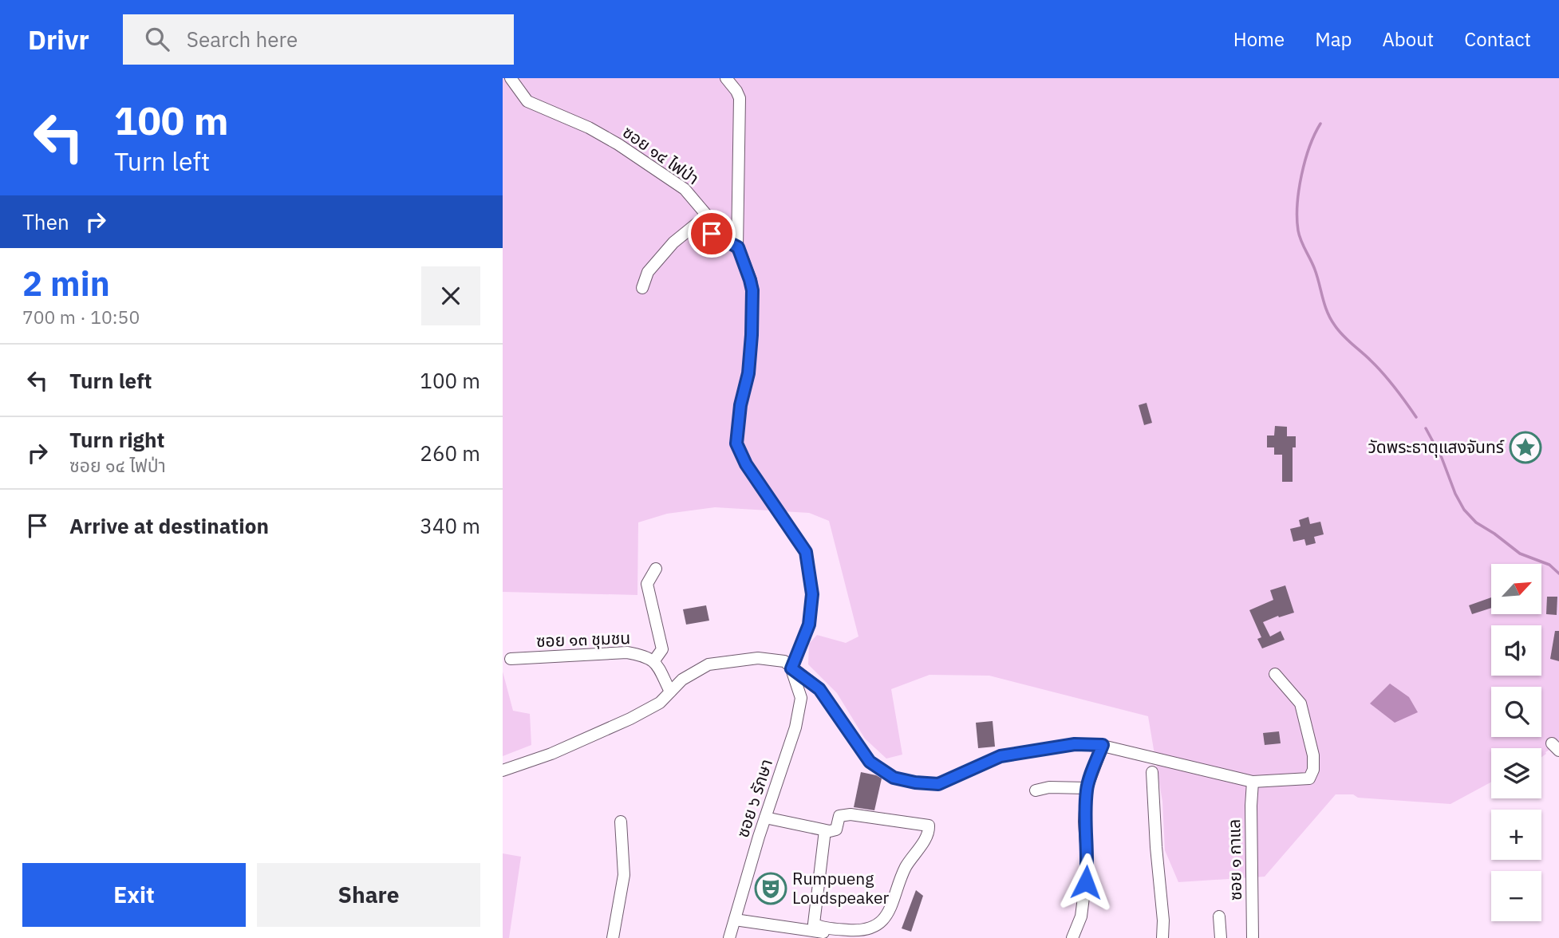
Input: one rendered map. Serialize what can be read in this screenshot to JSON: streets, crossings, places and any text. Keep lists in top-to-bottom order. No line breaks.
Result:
{"streets":{"street":["ซอย ๑๔ ไฟป่า","ซอย ๑๓ ชุมชน","ซอย ๖ รักษา","ซอย ๑ กาแล"]},"places":{"place":["วัดพระธาตุแสงจันทร์"],"theatre":["Rumpueng Loudspeaker"]},"north":"top right","page":{"header":"Drivr","search":"Search here","nav":["Home","Map","About","Contact"],"turn":["100 m","Turn left"],"then":"Then","heading":["2 min","700 m · 10:50"],"list":[{"name":"Turn left","value":"100 m"},{"name":"Turn right","note":"ซอย ๑๔ ไฟป่า","value":"260 m"},{"name":"Arrive at destination","value":"340 m"}],"map_buttons":["+","−"],"buttons":["Exit","Share"]}}
